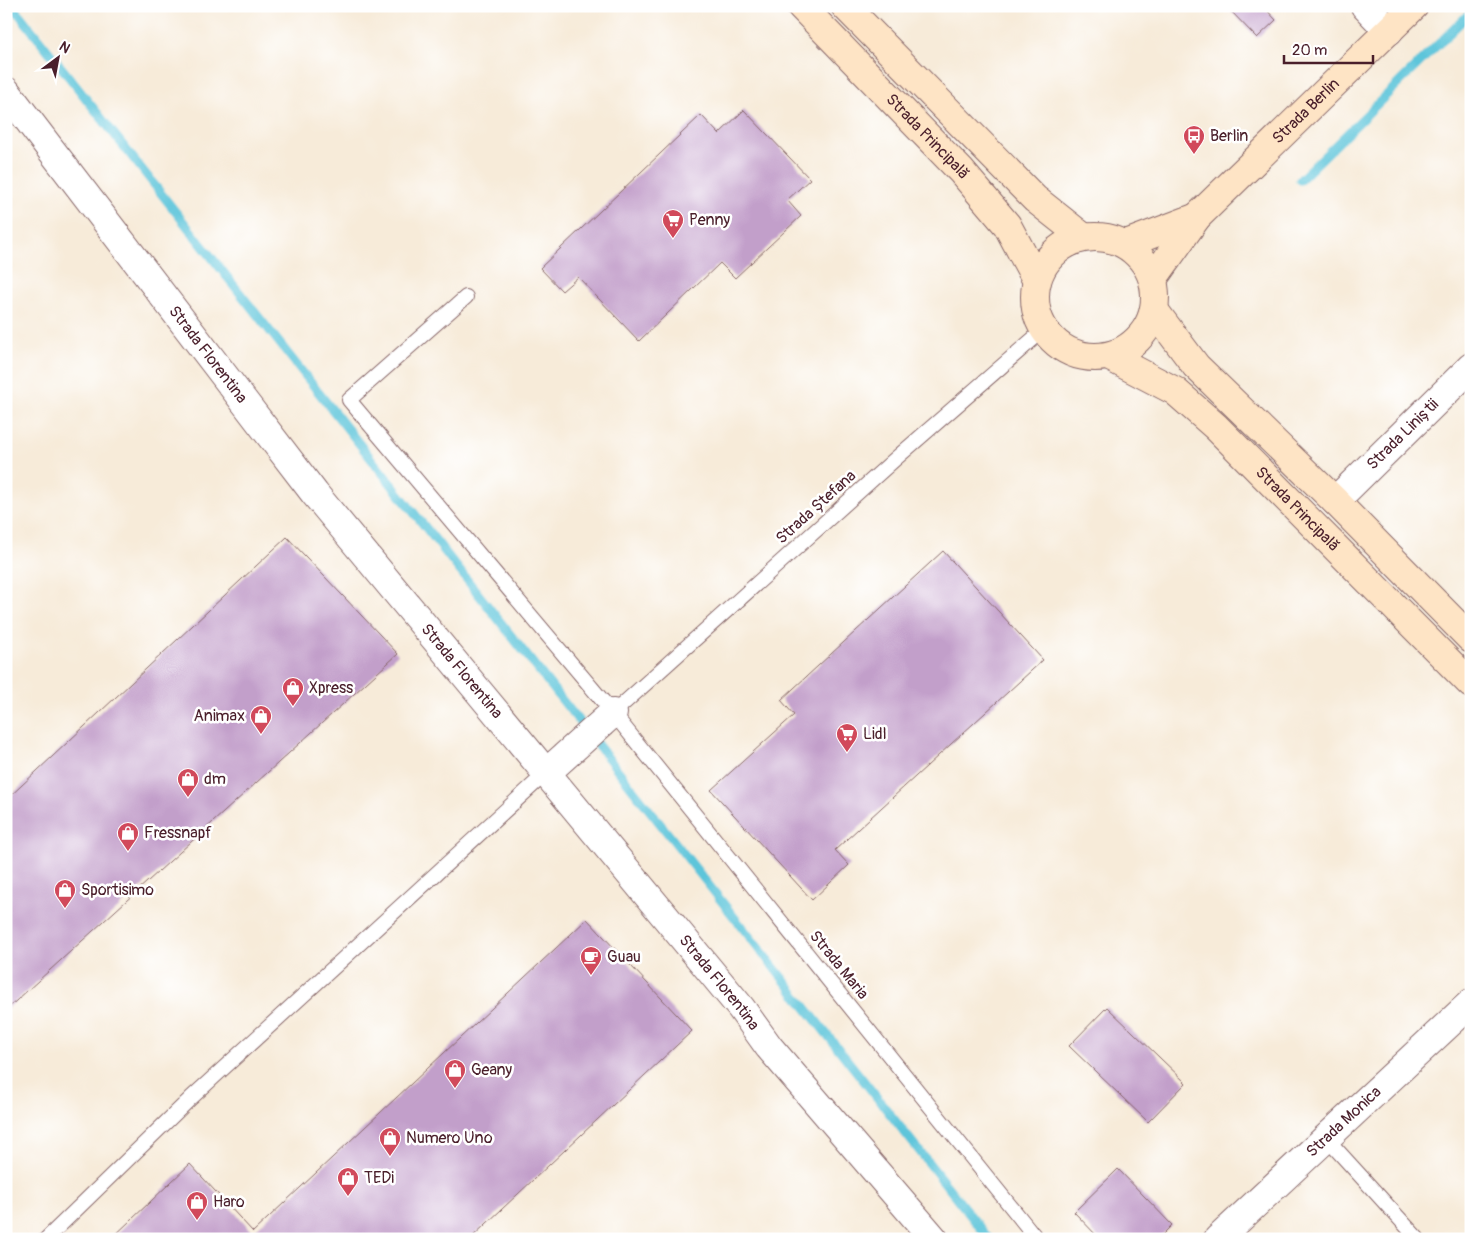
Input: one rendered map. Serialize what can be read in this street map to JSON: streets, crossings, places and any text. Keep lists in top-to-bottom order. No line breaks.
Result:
{"streets":{"main road":["Strada Berlin","Strada Principală"],"street":["Strada Florentina","Strada Liniștii","Strada Monica"],"lane":["Strada Ștefana","Strada Maria"]},"crossings":[["Strada Berlin","Strada Principală"],["Strada Berlin","Strada Ștefana"],["Strada Principală","Strada Liniștii"],["Strada Principală","Strada Ștefana"],["Strada Ștefana","Strada Maria"]],"places":{"bus stop":["Berlin"],"supermarket":["Penny","Lidl"],"shop":["Xpress","Animax","dm","Fressnapf","Sportisimo","Geany","Numero Uno","TEDi","Haro"],"cafe":["Guau"]},"scale_bar":"20 m","north":"top right"}
